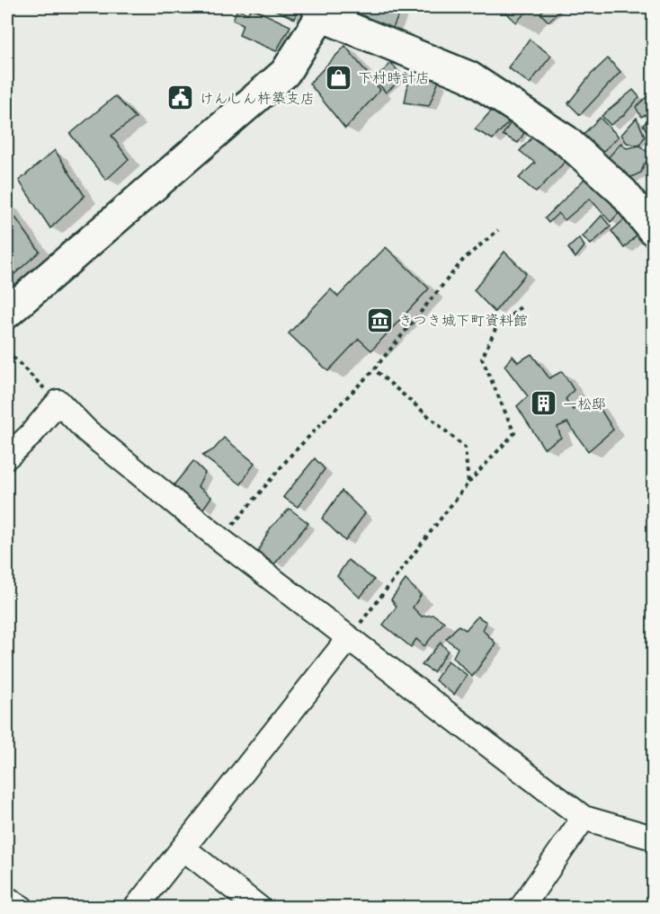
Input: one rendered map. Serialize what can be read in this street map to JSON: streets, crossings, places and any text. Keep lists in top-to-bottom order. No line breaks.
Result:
{"places":{"shop":["下村時計店"],"public building":["けんしん杵築支店"],"museum":["きつき城下町資料館"],"building":["一松邸"]}}
